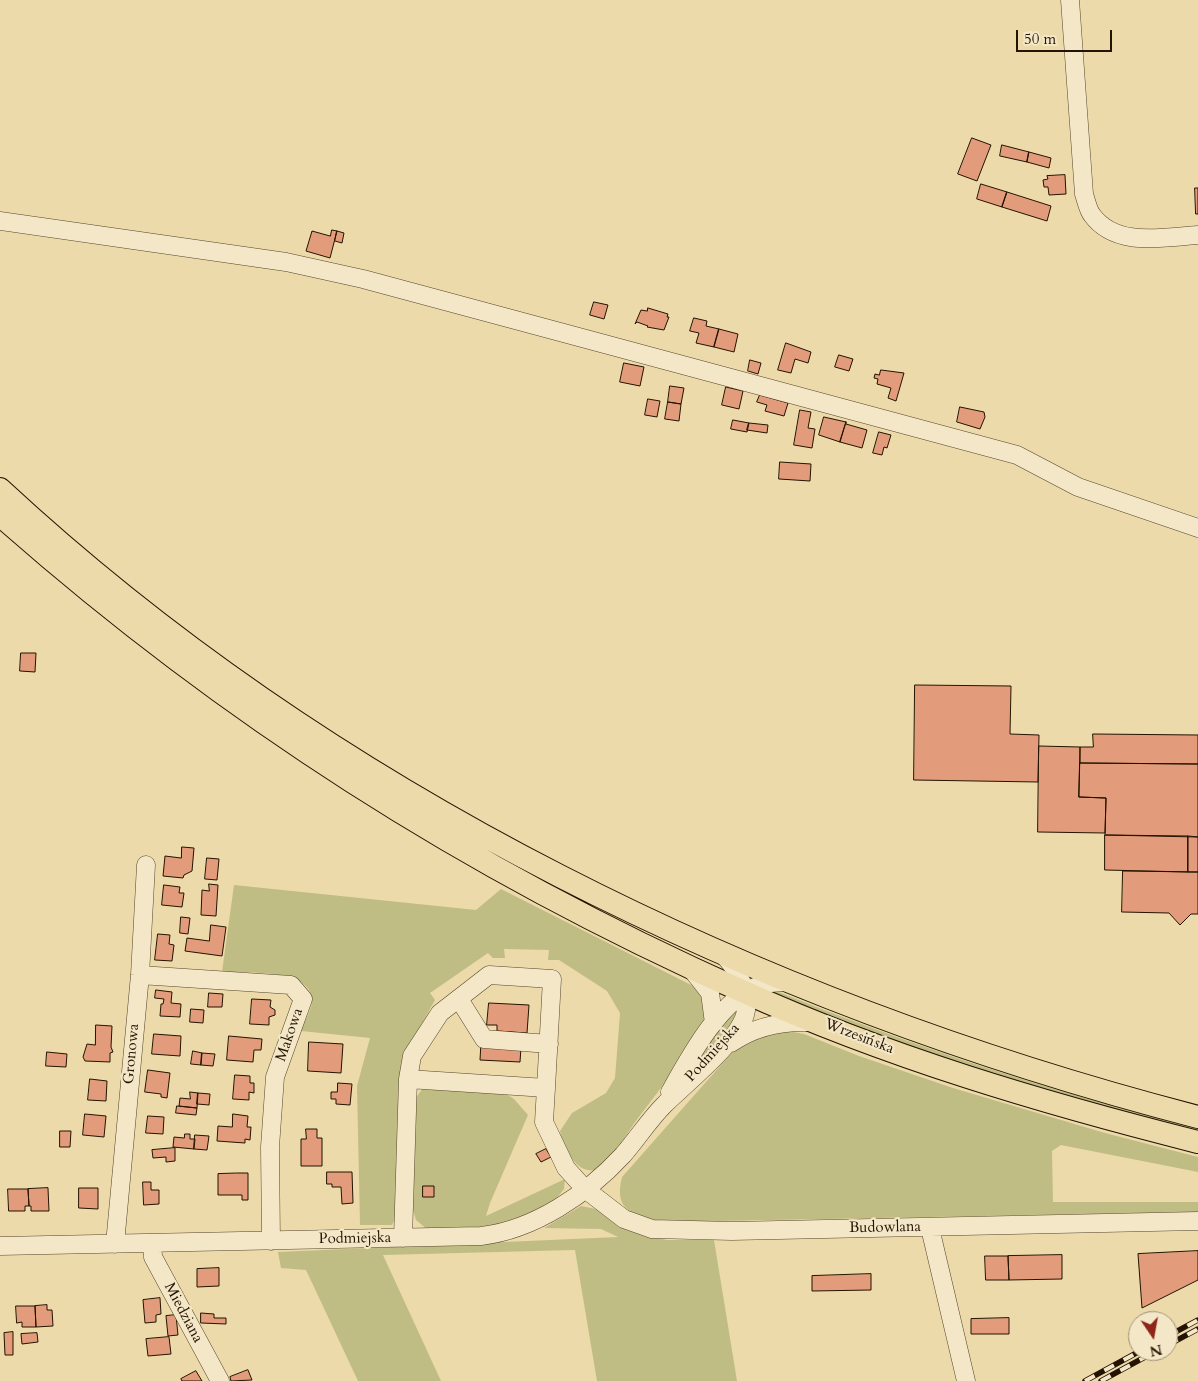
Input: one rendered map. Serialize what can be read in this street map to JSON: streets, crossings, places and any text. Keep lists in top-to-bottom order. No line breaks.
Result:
{"streets":{"main road":["Wrzesińska"],"street":["Makowa","Podmiejska","Gronowa","Budowlana","Miedziana"]},"crossings":[["Makowa","Podmiejska"],["Makowa","Gronowa"],["Wrzesińska","Podmiejska"],["Podmiejska","Gronowa"],["Podmiejska","Budowlana"],["Podmiejska","Miedziana"]],"scale_bar":"50 m","north":"bottom"}
